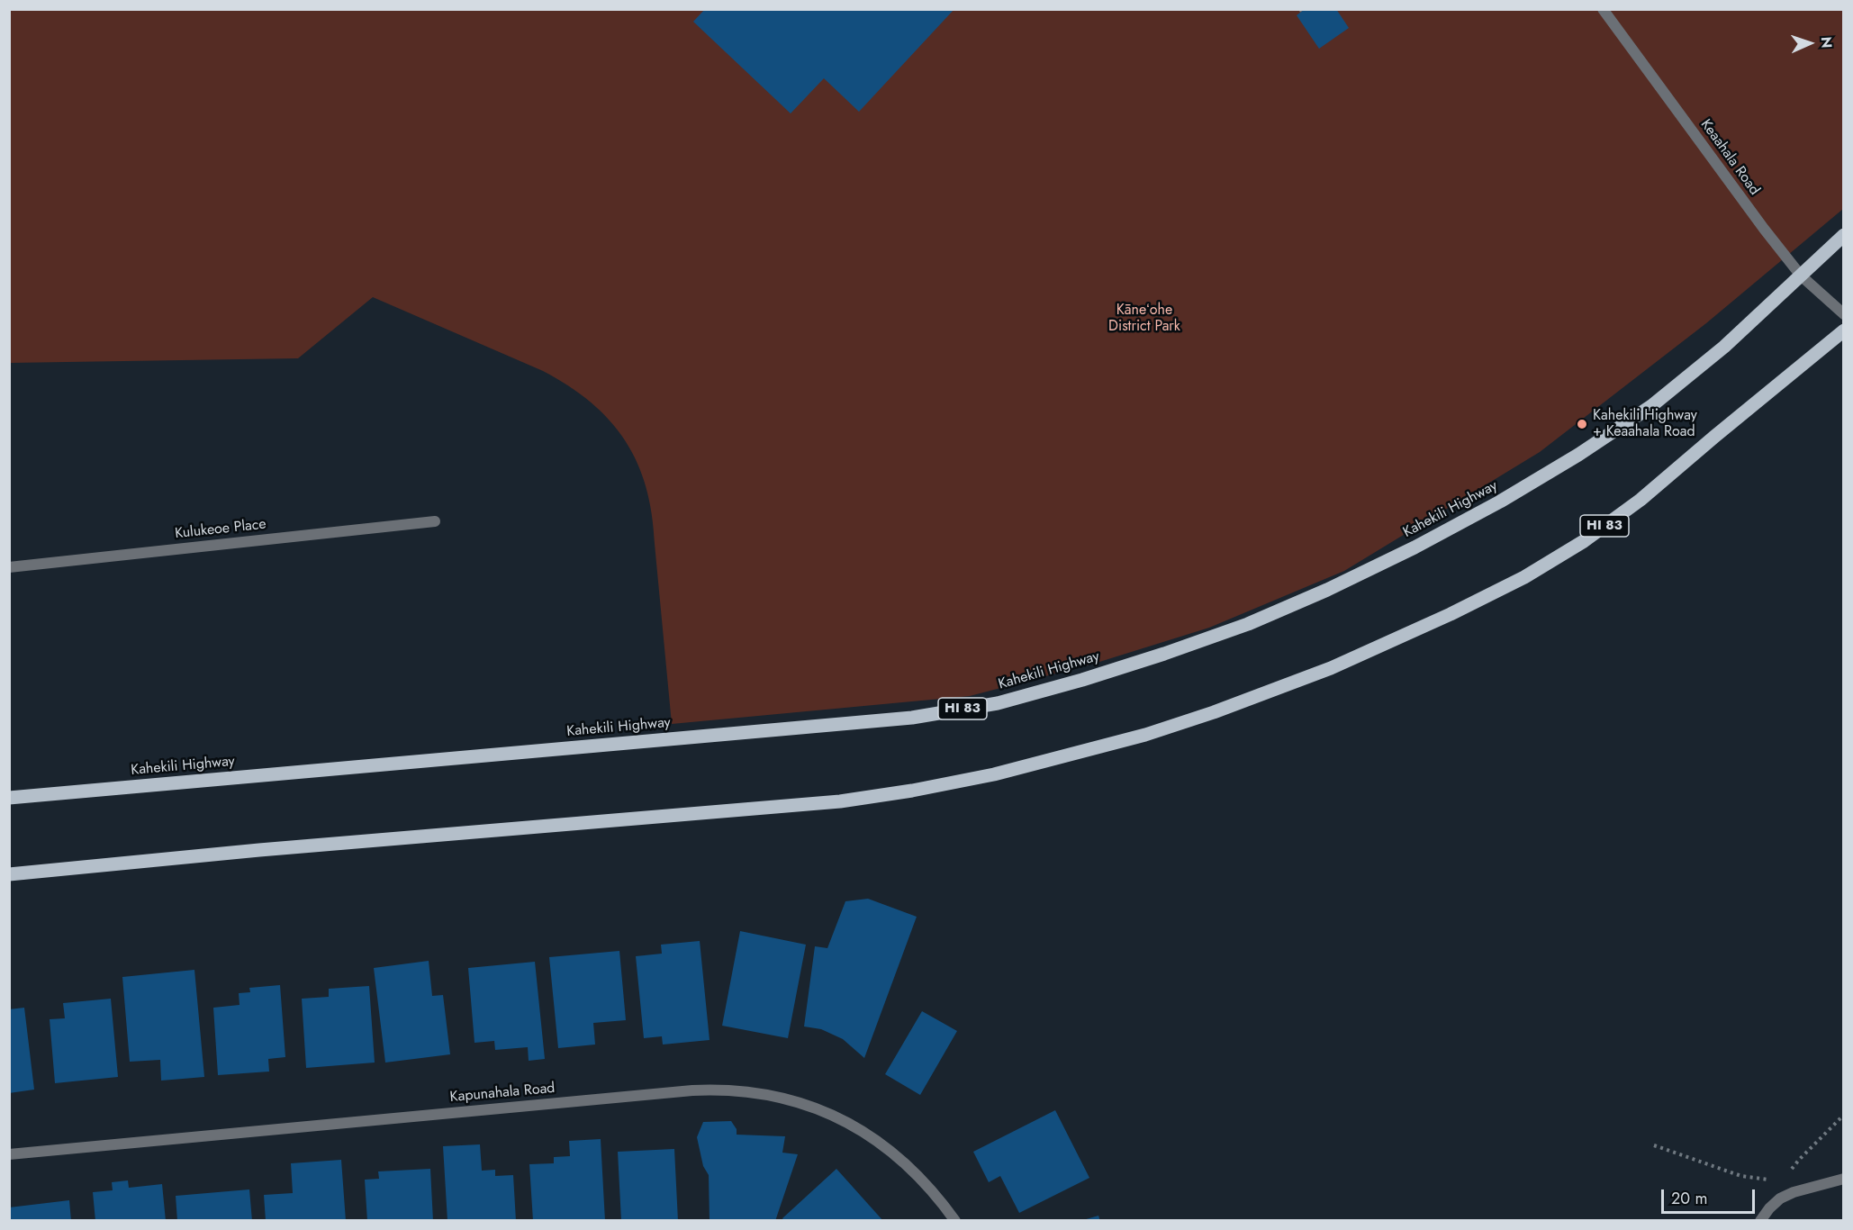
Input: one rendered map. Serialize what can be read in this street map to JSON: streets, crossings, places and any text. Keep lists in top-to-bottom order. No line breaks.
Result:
{"streets":{"main road":["Kahekili Highway","HI 83"],"street":["Keaahala Road","Kulukeoe Place","Kapunahala Road"]},"crossings":[["Keaahala Road","Kahekili Highway"]],"parks":["Kāneʻohe District Park"],"places":["Kahekili Highway + Keaahala Road"],"scale_bar":"20 m","north":"right"}
